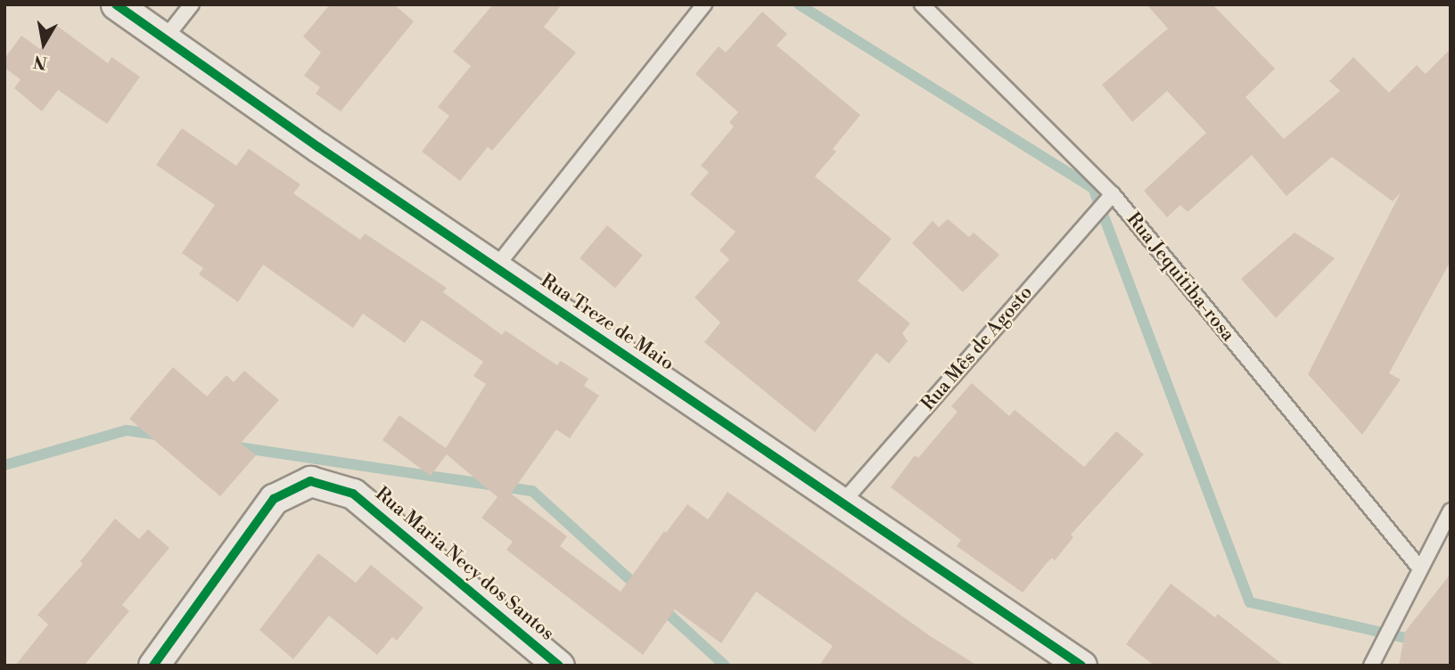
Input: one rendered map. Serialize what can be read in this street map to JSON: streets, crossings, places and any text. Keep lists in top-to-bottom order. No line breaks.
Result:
{"streets":{"street":["Rua Treze de Maio","Rua Maria Necy dos Santos"],"lane":["Rua Jequitiba-rosa","Rua Mês de Agosto"]},"crossings":[["Rua Jequitiba-rosa","Rua Mês de Agosto"],["Rua Treze de Maio","Rua Mês de Agosto"]],"north":"bottom"}
